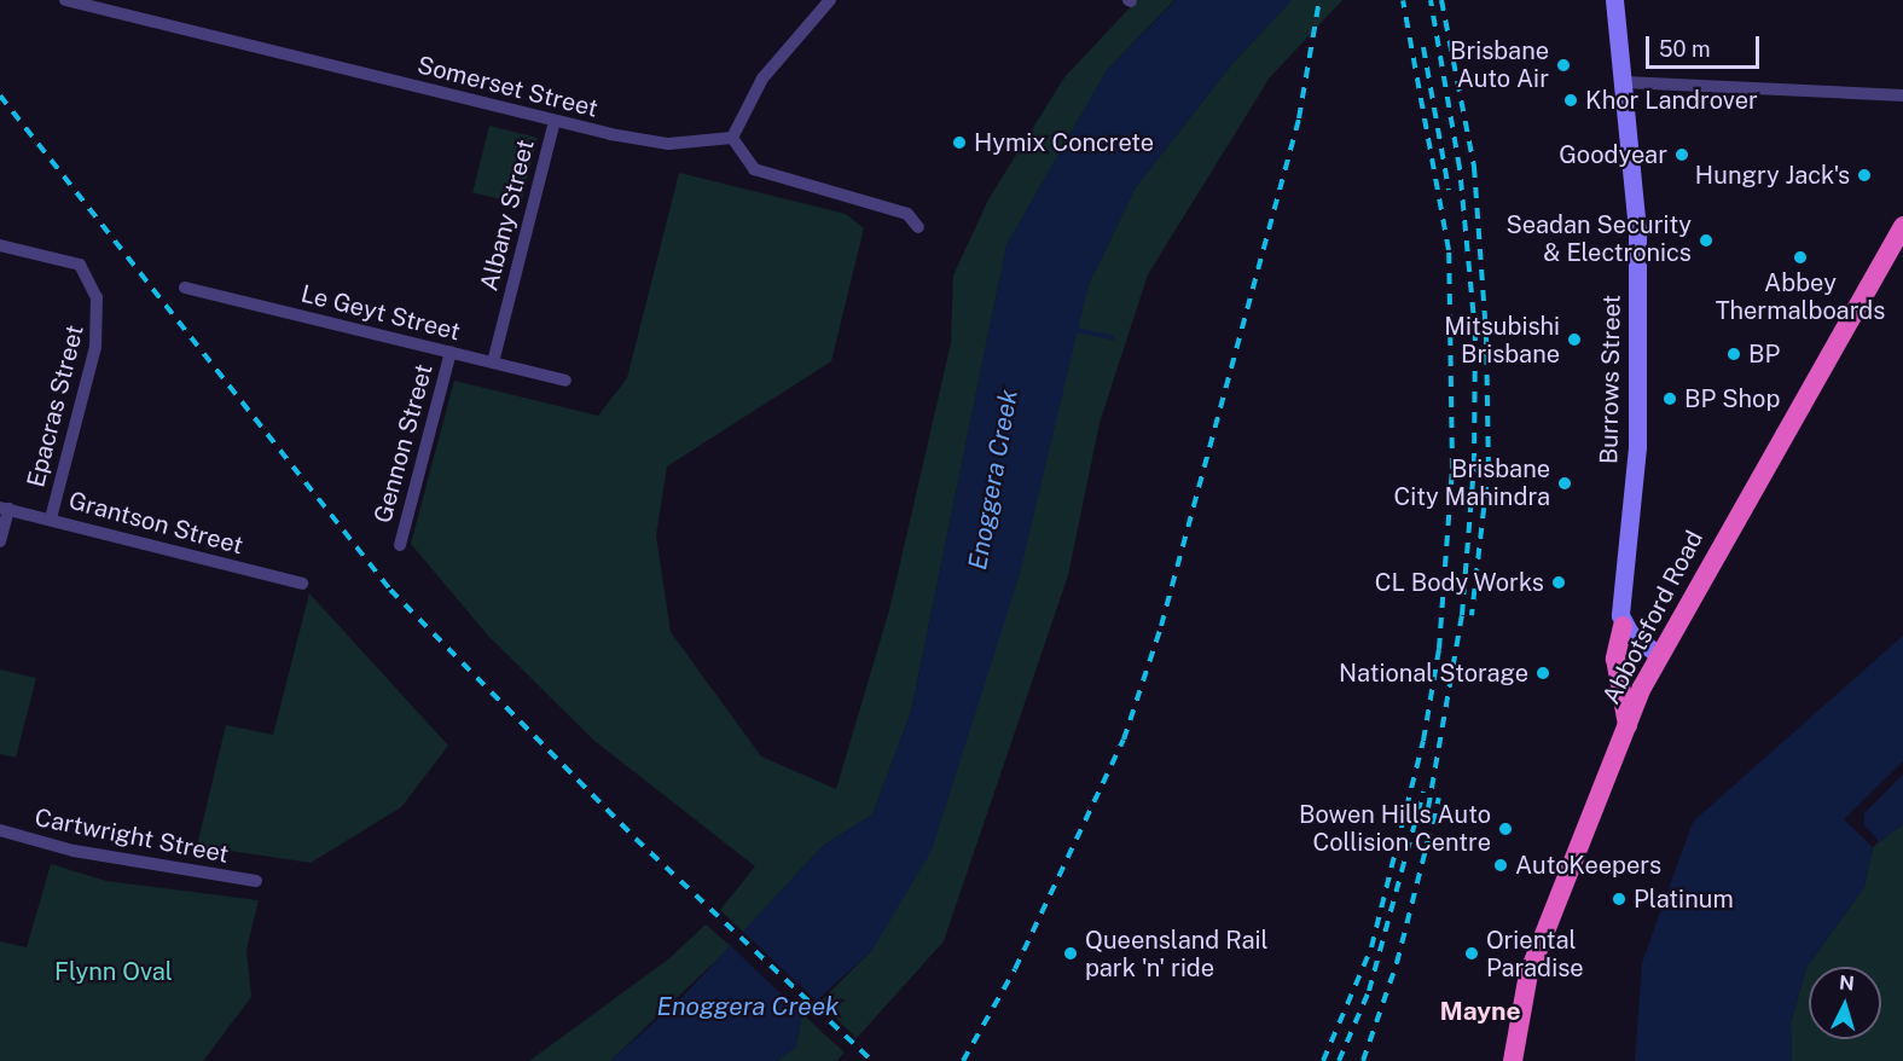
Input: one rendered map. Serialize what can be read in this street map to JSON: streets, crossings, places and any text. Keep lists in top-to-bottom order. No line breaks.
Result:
{"streets":{"highway":["Abbotsford Road"],"main road":["Burrows Street"],"street":["Somerset Street","Albany Street","Le Geyt Street","Epacras Street","Gennon Street","Grantson Street","Cartwright Street"]},"crossings":[["Somerset Street","Albany Street"],["Albany Street","Le Geyt Street"],["Le Geyt Street","Gennon Street"],["Epacras Street","Grantson Street"]],"districts":["Mayne"],"water":["Enoggera Creek"],"parks":["Flynn Oval"],"places":["Brisbane Auto Air","Khor Landrover","Hymix Concrete","Goodyear","Hungry Jack's","Seadan Security & Electronics","Abbey Thermalboards","Mitsubishi Brisbane","BP","BP Shop","Brisbane City Mahindra","CL Body Works","National Storage","Bowen Hills Auto Collision Centre","AutoKeepers","Platinum","Queensland Rail park 'n' ride","Oriental Paradise"],"scale_bar":"50 m","north":"top"}
